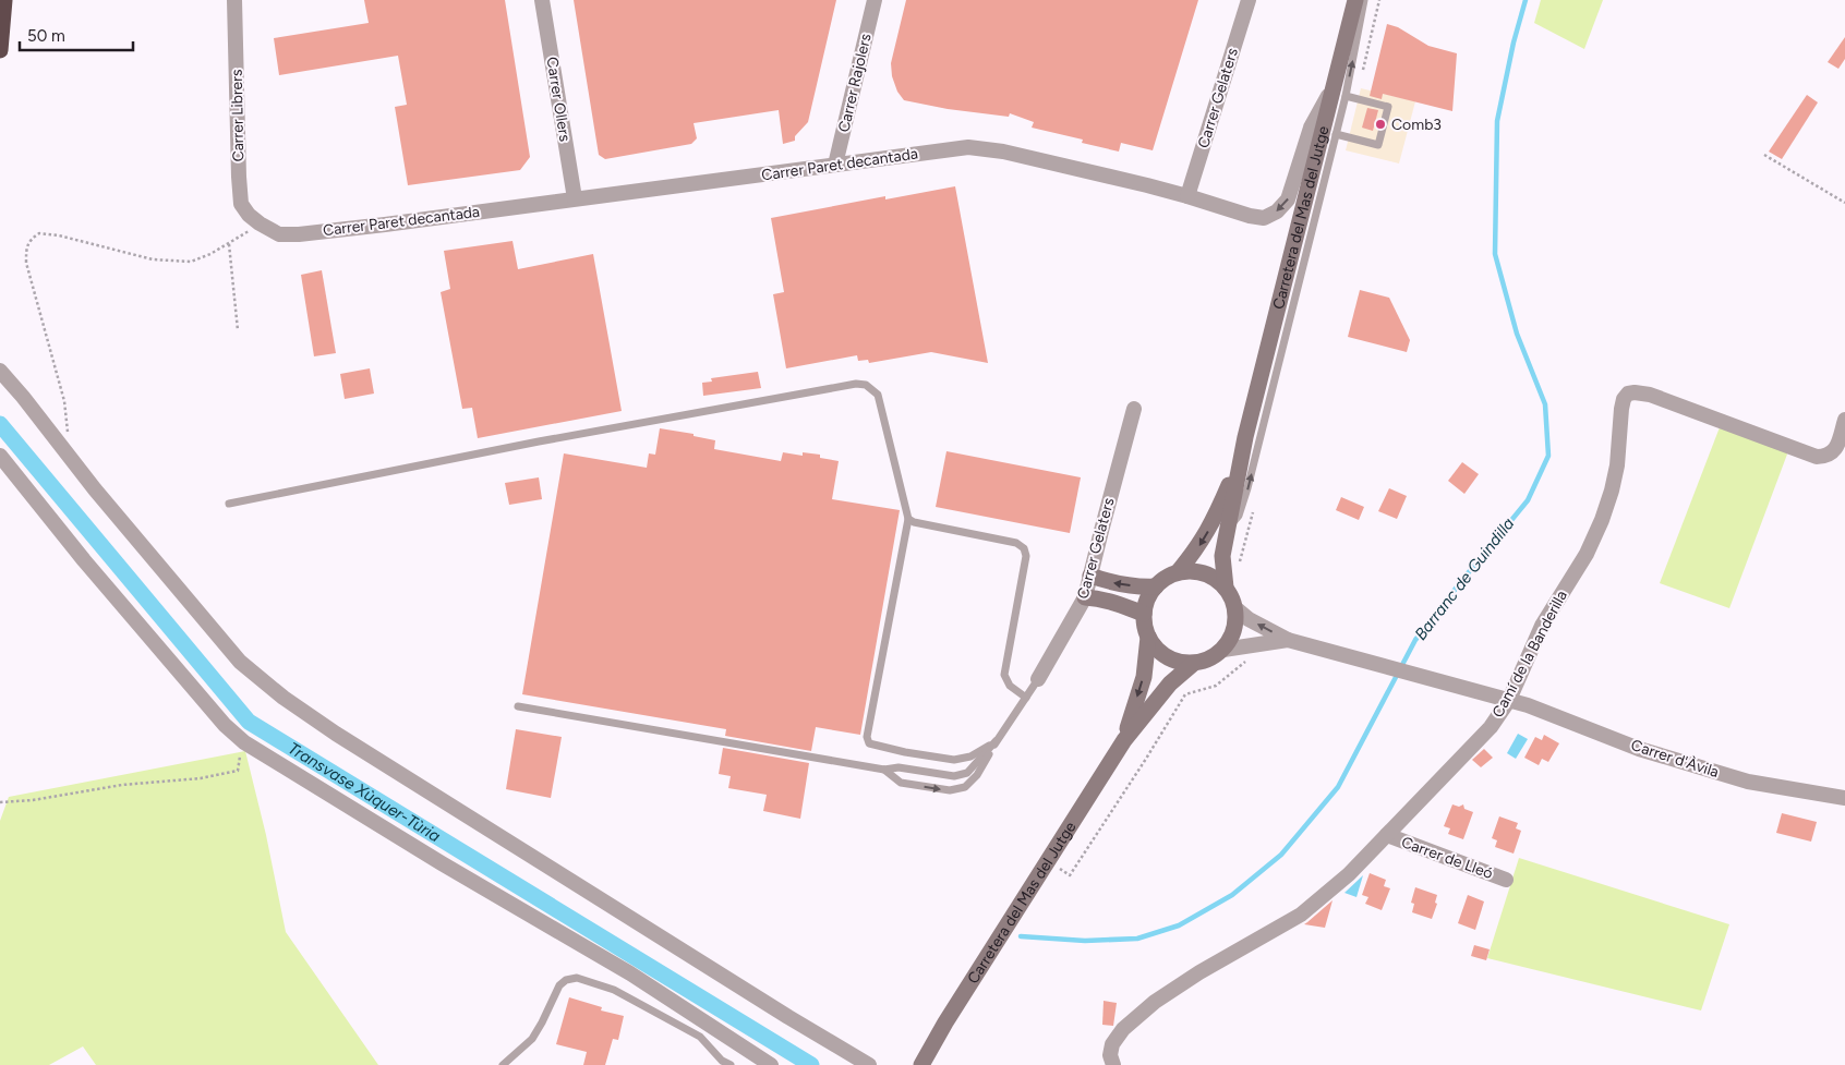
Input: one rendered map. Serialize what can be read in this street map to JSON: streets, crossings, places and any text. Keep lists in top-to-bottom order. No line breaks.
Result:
{"streets":{"street":["Carrer Rajolers","Carrer Gelaters","Carrer Ollers","Carrer Librers","Carrer Paret decantada","Carretera del Mas del Jutge","Camí de la Banderilla","Carrer d'Àvila","Carrer de Lleó"]},"crossings":[["Carrer Rajolers","Carrer Paret decantada"],["Carrer Gelaters","Carrer Paret decantada"],["Carrer Ollers","Carrer Paret decantada"],["Carrer Librers","Carrer Paret decantada"],["Carrer Paret decantada","Carretera del Mas del Jutge"],["Camí de la Banderilla","Carrer d'Àvila"],["Camí de la Banderilla","Carrer de Lleó"]],"water":["Barranc de Guindilla","Transvase Xùquer-Tùria"],"places":["Comb3"],"scale_bar":"50 m"}
